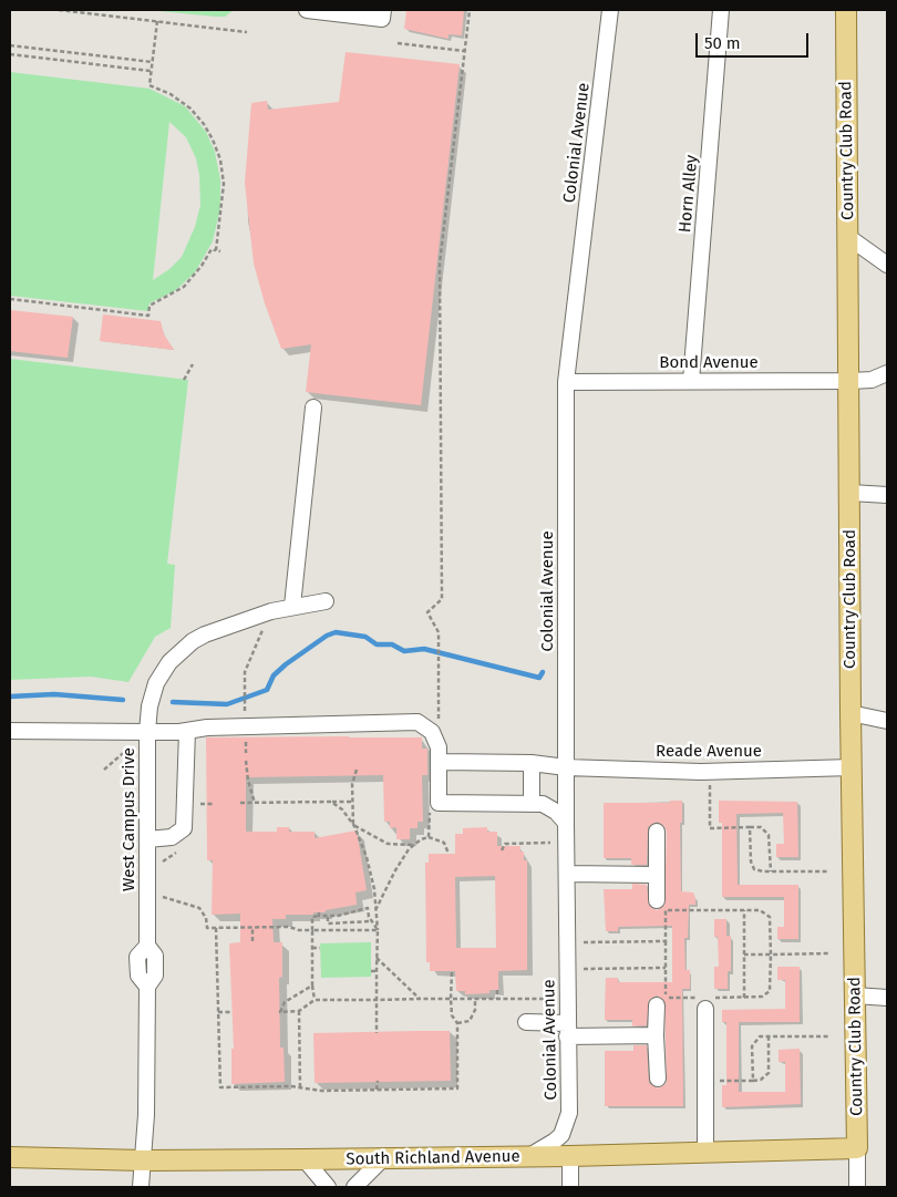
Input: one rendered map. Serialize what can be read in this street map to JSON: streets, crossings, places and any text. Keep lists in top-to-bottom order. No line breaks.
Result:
{"streets":{"main road":["Country Club Road","South Richland Avenue"],"street":["Colonial Avenue","Horn Alley","Bond Avenue","Reade Avenue","West Campus Drive"]},"crossings":[["Colonial Avenue","Bond Avenue"],["Colonial Avenue","Reade Avenue"],["Colonial Avenue","South Richland Avenue"],["Country Club Road","Bond Avenue"],["Country Club Road","Reade Avenue"],["Country Club Road","South Richland Avenue"],["Horn Alley","Bond Avenue"],["West Campus Drive","South Richland Avenue"]],"scale_bar":"50 m"}
